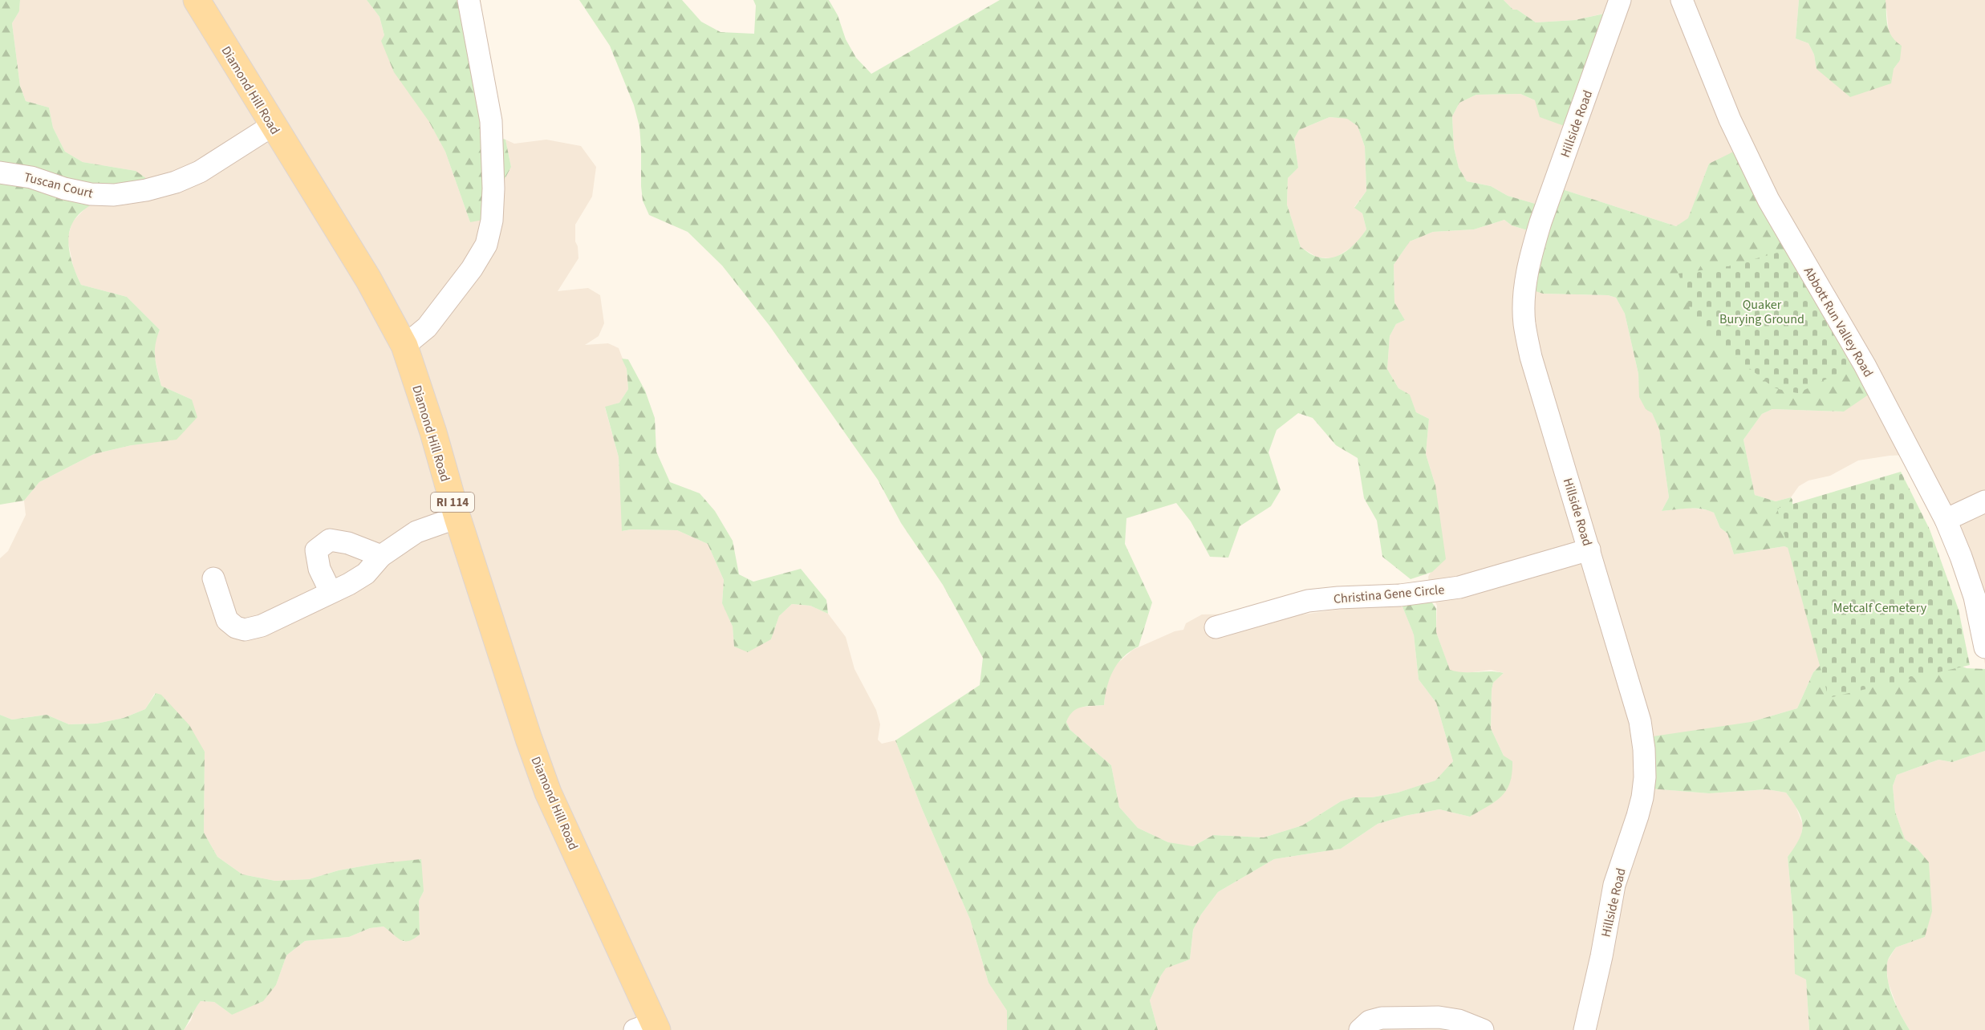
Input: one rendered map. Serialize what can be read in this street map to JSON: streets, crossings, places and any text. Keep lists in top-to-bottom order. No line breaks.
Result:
{"streets":{"main road":["Diamond Hill Road","RI 114"],"street":["Hillside Road","Tuscan Court","Abbott Run Valley Road","Christina Gene Circle"]},"crossings":[["Diamond Hill Road","Tuscan Court"],["Hillside Road","Christina Gene Circle"]],"parks":["Quaker Burying Ground","Metcalf Cemetery"]}
